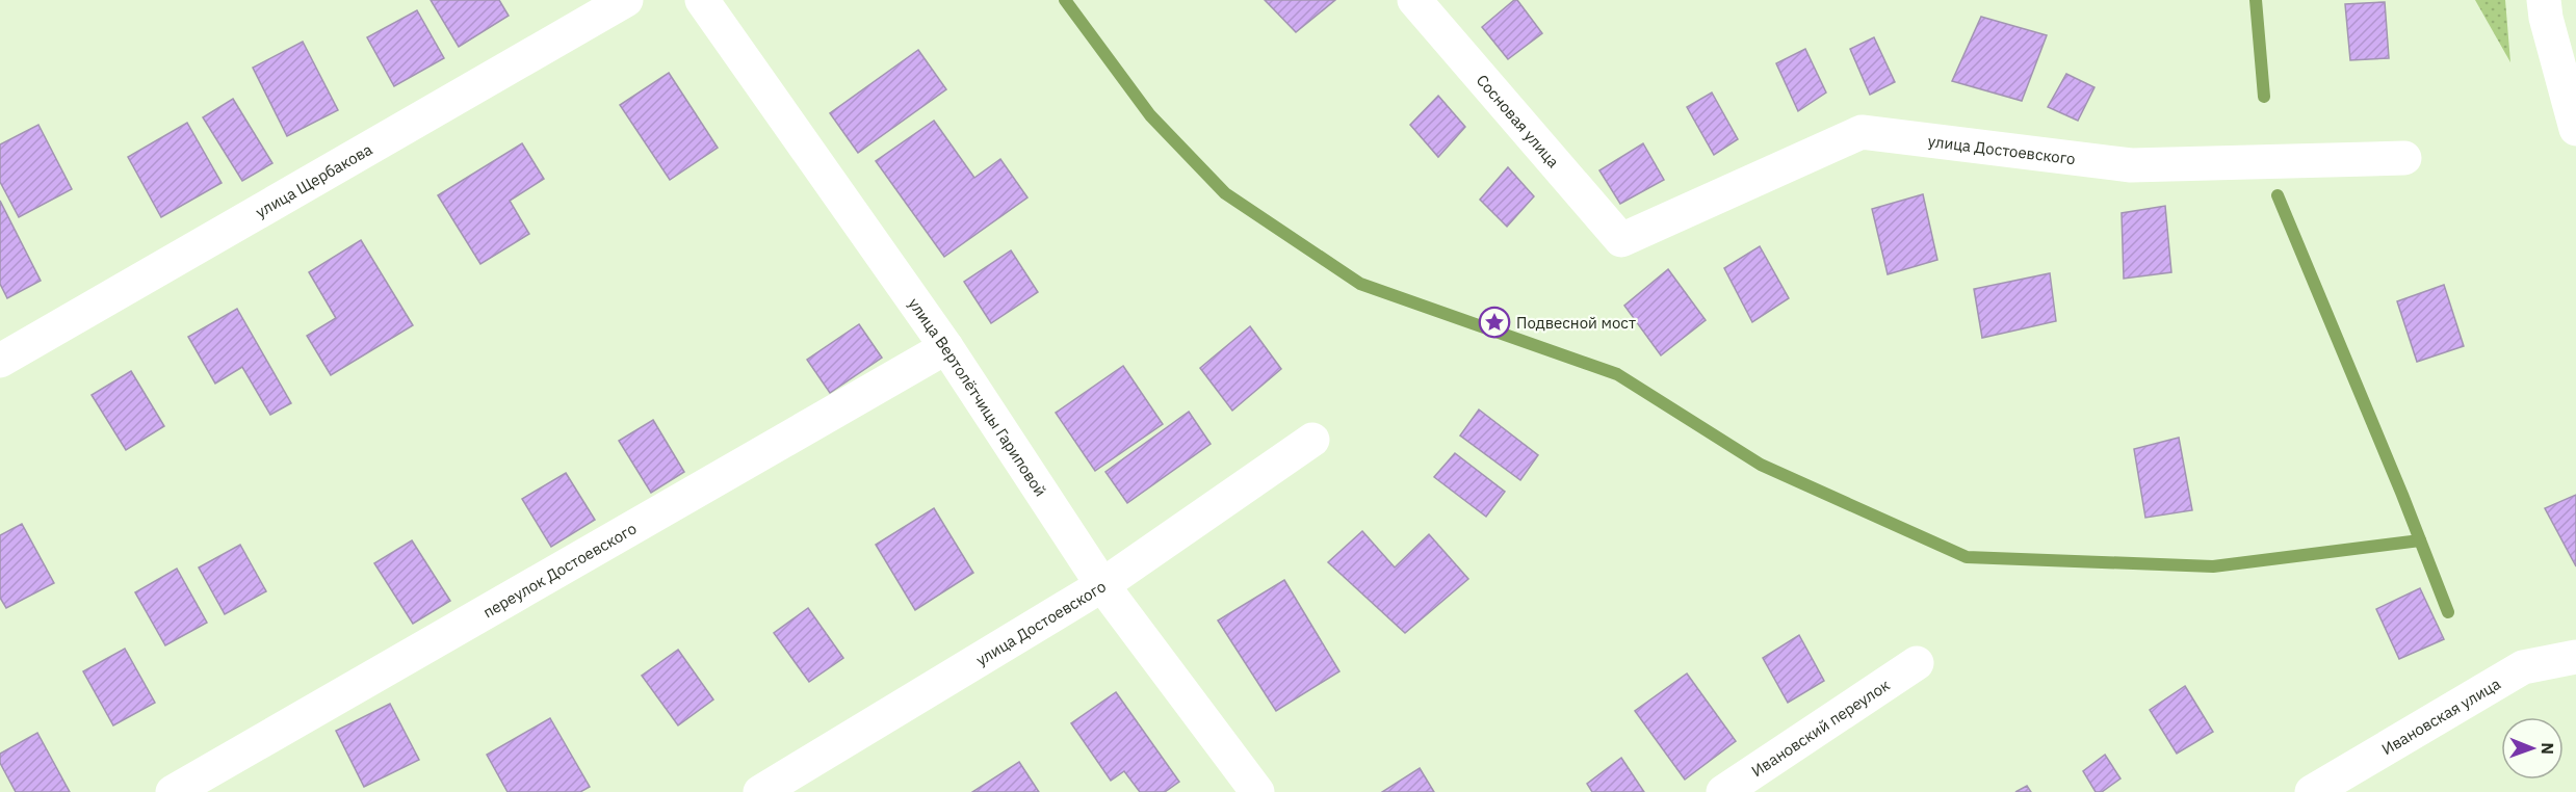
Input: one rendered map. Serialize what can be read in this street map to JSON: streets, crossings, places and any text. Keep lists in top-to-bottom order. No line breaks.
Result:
{"streets":{"street":["Сосновая улица","улица Достоевского","улица Щербакова","улица Вертолётчицы Гариповой","переулок Достоевского","Ивановская улица","Ивановский переулок"]},"crossings":[["Сосновая улица","улица Достоевского"],["улица Достоевского","улица Вертолётчицы Гариповой"],["улица Вертолётчицы Гариповой","переулок Достоевского"]],"places":{"place":["Подвесной мост"]},"north":"right"}
